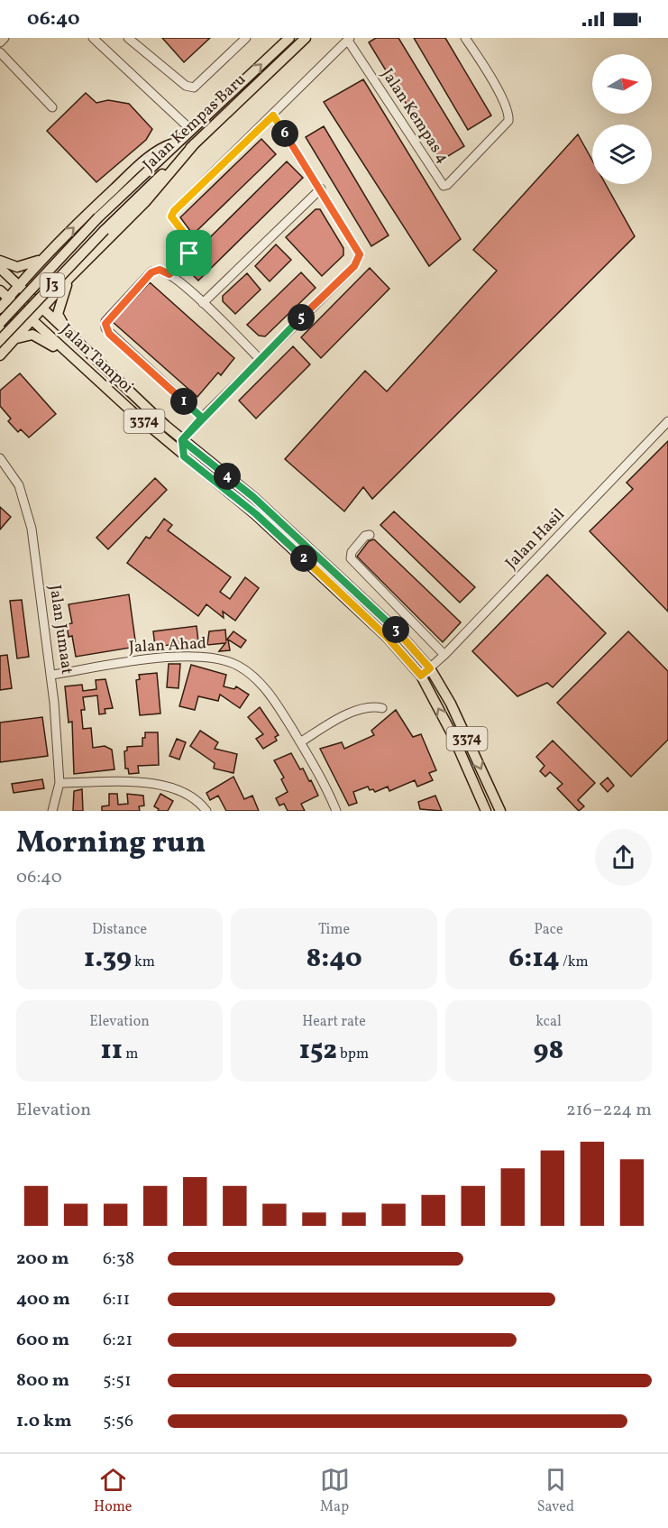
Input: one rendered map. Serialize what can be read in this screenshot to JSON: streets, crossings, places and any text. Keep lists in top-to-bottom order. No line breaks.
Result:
{"streets":{"main road":["Jalan Kempas Baru","J3","Jalan Tampoi","3374"],"street":["Jalan Kempas 4","Jalan Hasil","Jalan Jumaat","Jalan Ahad"]},"crossings":[["Jalan Tampoi","Jalan Hasil"],["Jalan Jumaat","Jalan Ahad"]],"north":"right","page":{"status":"06:40","pins":["6","5","1","4","2","3"],"heading":["Morning run","06:40"],"stats":[["Distance","1.39 km"],["Time","8:40"],["Pace","6:14 /km"],["Elevation","11 m"],["Heart rate","152 bpm"],["kcal","98"]],"chart":["Elevation","216–224 m"],"list":[{"name":"200 m","note":"6:38"},{"name":"400 m","note":"6:11"},{"name":"600 m","note":"6:21"},{"name":"800 m","note":"5:51"},{"name":"1.0 km","note":"5:56"}],"tabs":["Home","Map","Saved"]}}
